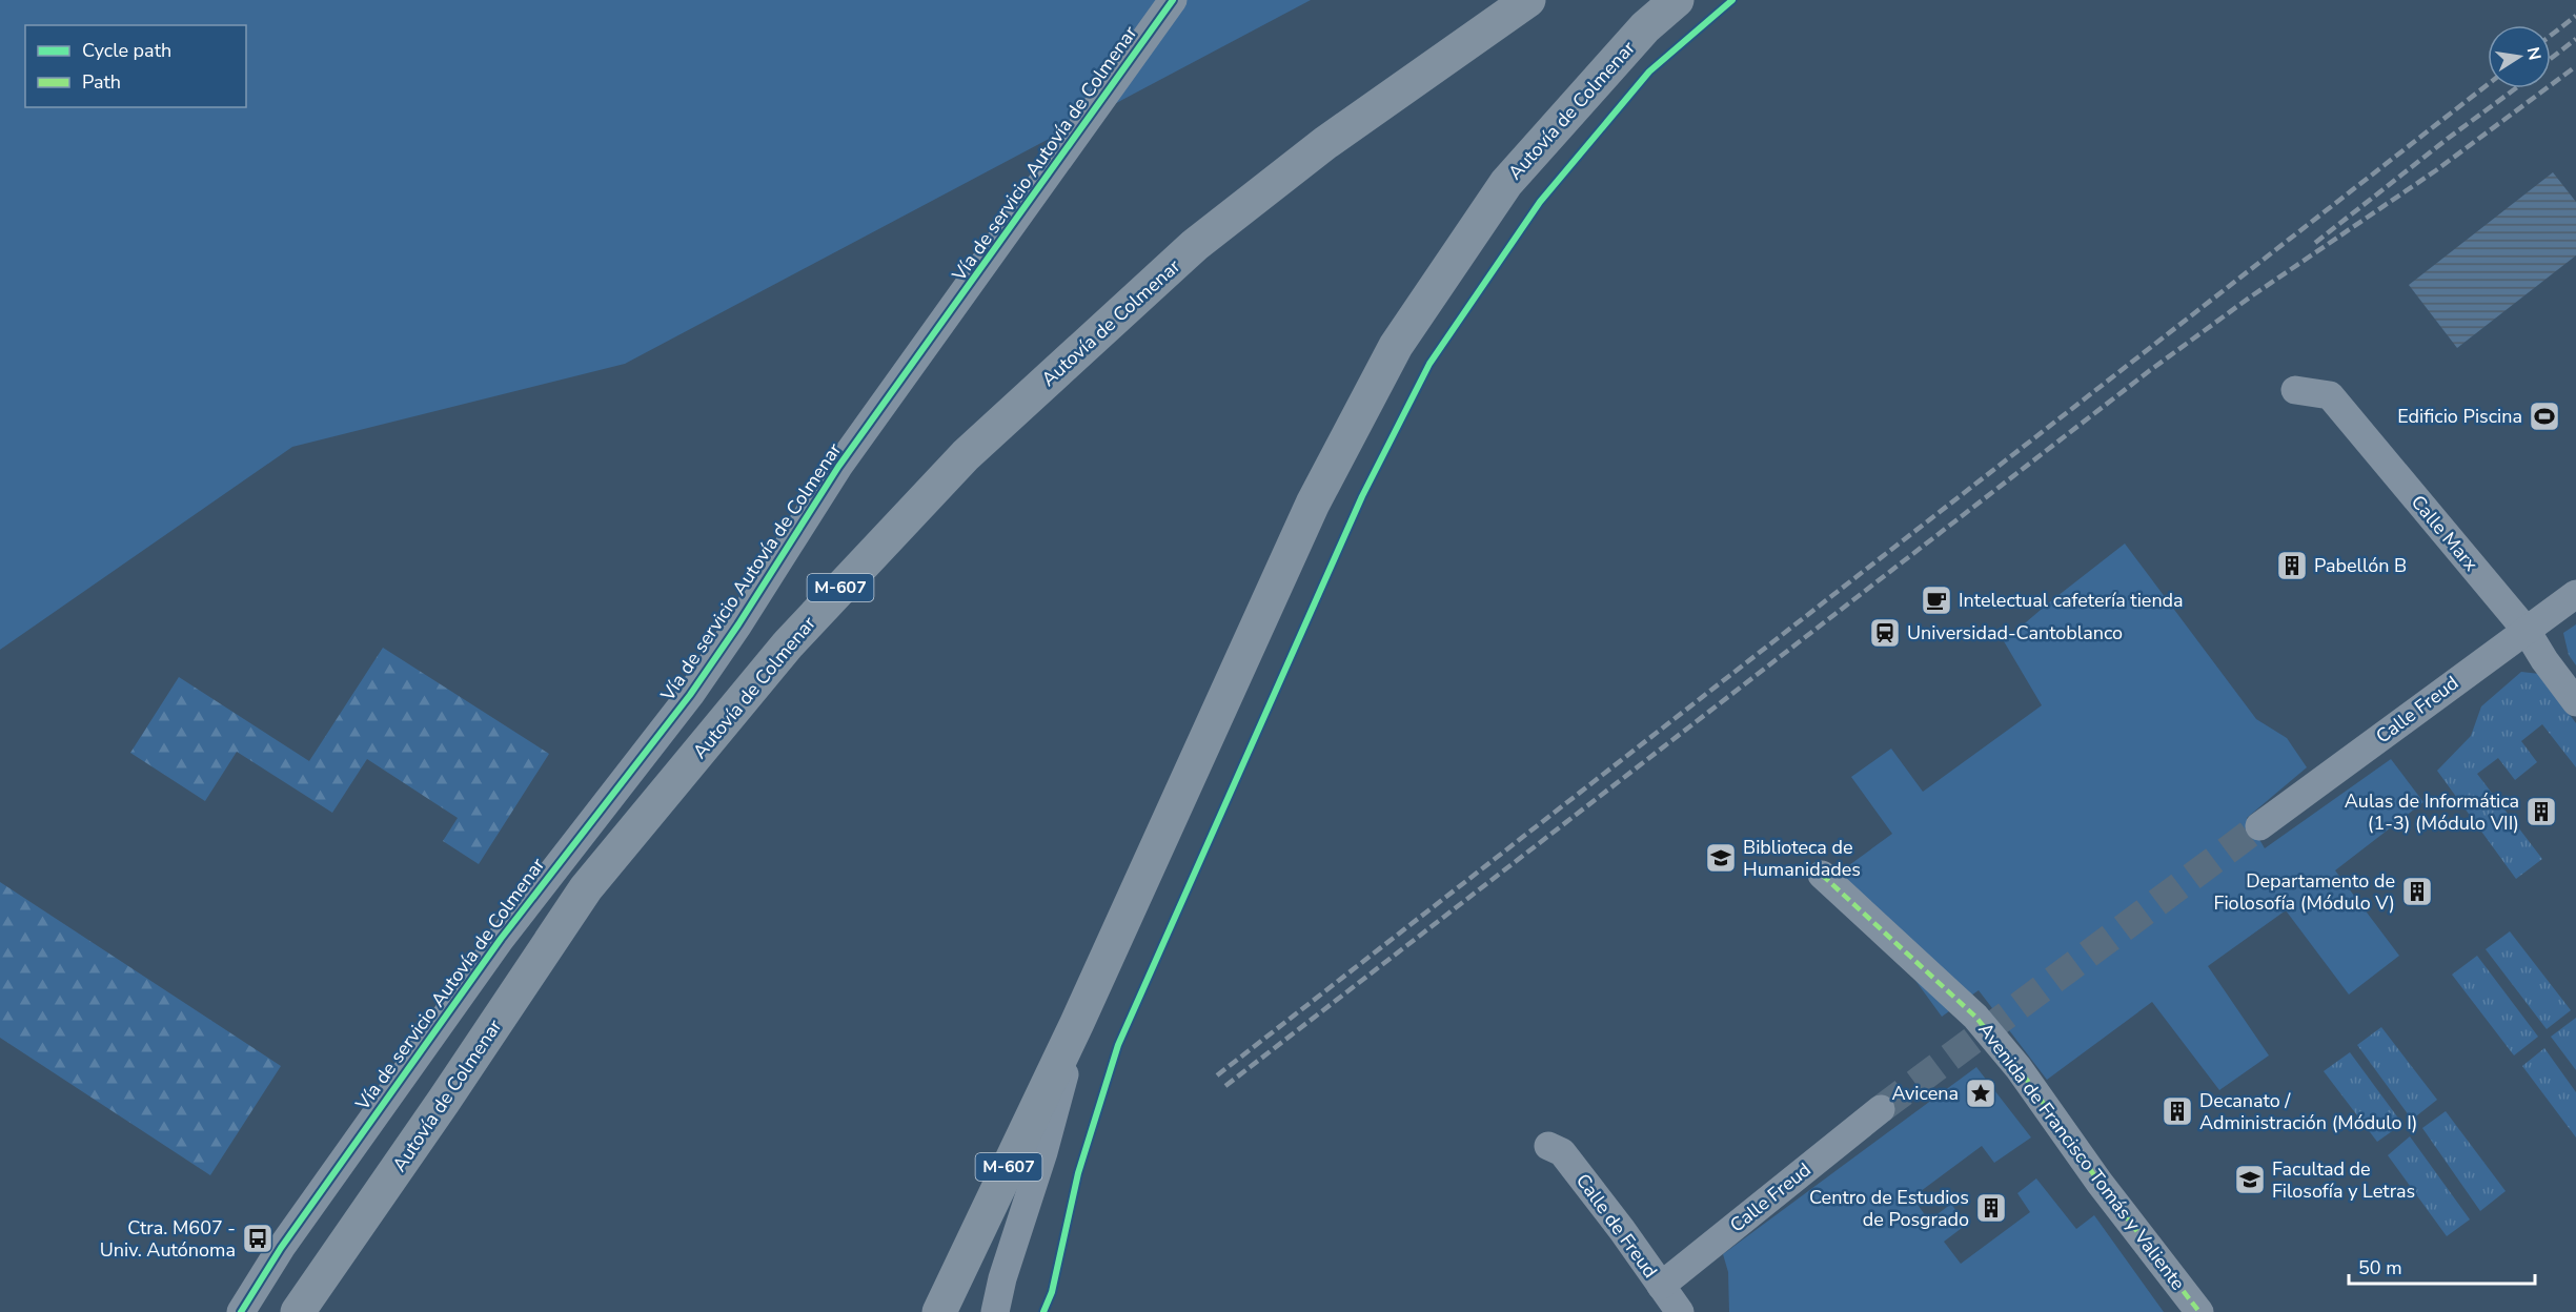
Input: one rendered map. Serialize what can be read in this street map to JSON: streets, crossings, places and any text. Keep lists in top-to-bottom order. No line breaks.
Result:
{"streets":{"highway":["Autovía de Colmenar","M-607"],"street":["Vía de servicio Autovía de Colmenar","Calle Marx","Calle Freud","Avenida de Francisco Tomás y Valiente","Calle de Freud"]},"crossings":[["Calle Marx","Calle Freud"],["Calle Freud","Calle de Freud"]],"places":{"sports":["Edificio Piscina"],"building":["Pabellón B","Aulas de Informática (1-3) (Módulo VII)","Departamento de Fiolosofía (Módulo V)","Decanato / Administración (Módulo I)","Centro de Estudios de Posgrado"],"cafe":["Intelectual cafetería tienda"],"station":["Universidad-Cantoblanco"],"school or university":["Biblioteca de Humanidades","Facultad de Filosofía y Letras"],"place":["Avicena"],"bus stop":["Ctra. M607 - Univ. Autónoma"]},"legend":["Cycle path","Path"],"scale_bar":"50 m","north":"right"}
